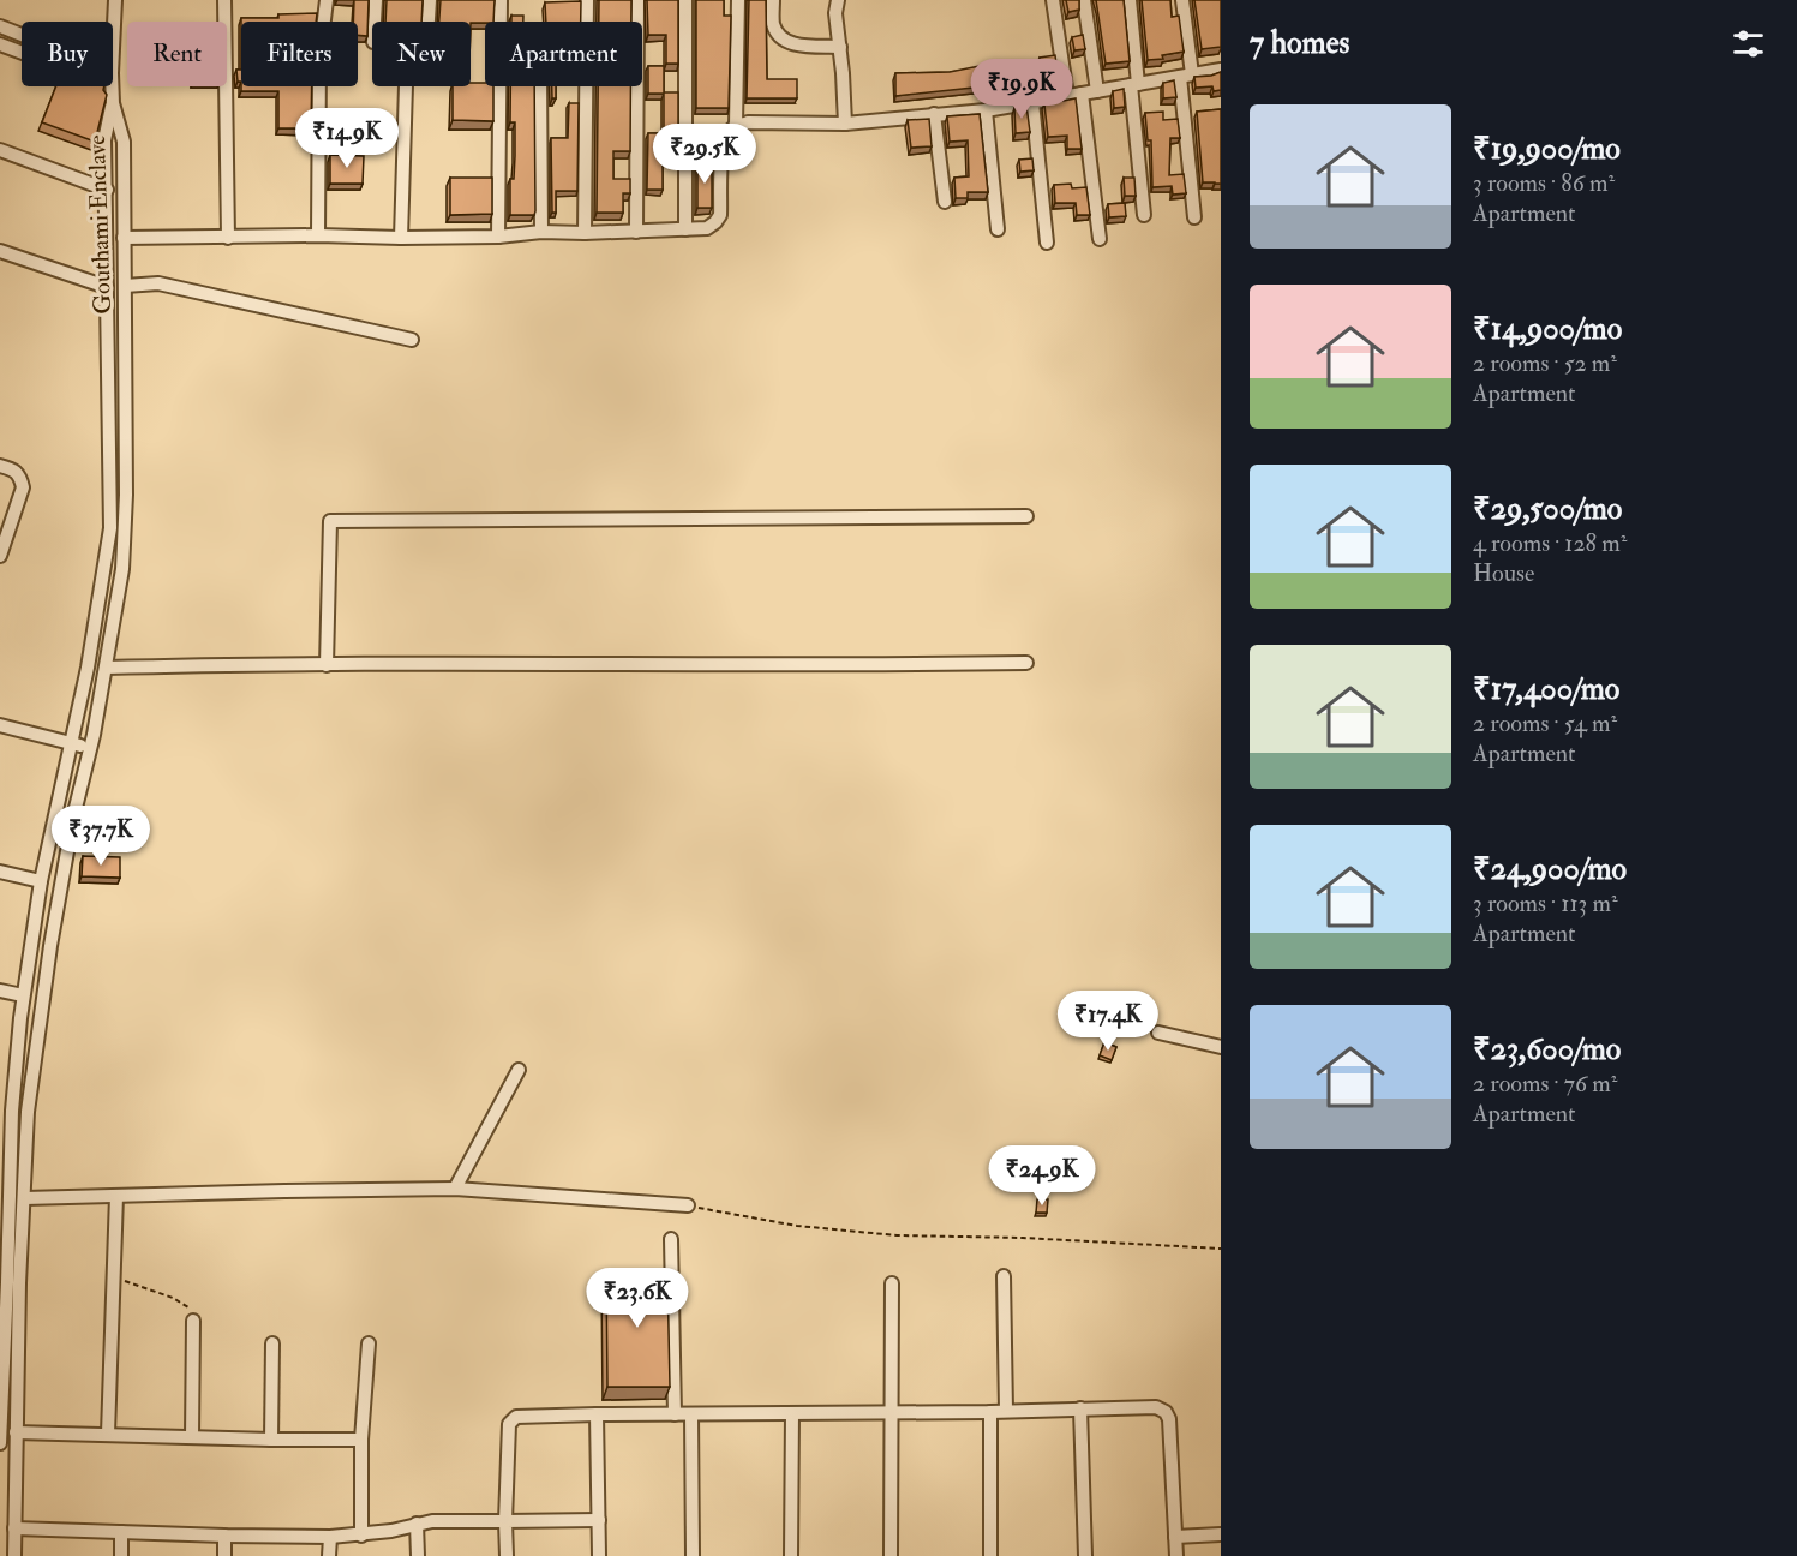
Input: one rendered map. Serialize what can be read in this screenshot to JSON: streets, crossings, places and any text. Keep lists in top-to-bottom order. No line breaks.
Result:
{"streets":{"street":["Gouthami Enclave"]},"page":{"heading":"7 homes","chip":["Buy","Rent","Filters","New","Apartment"],"price":["₹19.9K","₹14.9K","₹29.5K","₹37.7K","₹17.4K","₹24.9K","₹23.6K"],"list":[{"name":"₹19,900/mo","note":"3 rooms · 86 m² · Apartment"},{"name":"₹14,900/mo","note":"2 rooms · 52 m² · Apartment"},{"name":"₹29,500/mo","note":"4 rooms · 128 m² · House"},{"name":"₹17,400/mo","note":"2 rooms · 54 m² · Apartment"},{"name":"₹24,900/mo","note":"3 rooms · 113 m² · Apartment"},{"name":"₹23,600/mo","note":"2 rooms · 76 m² · Apartment"}]}}
